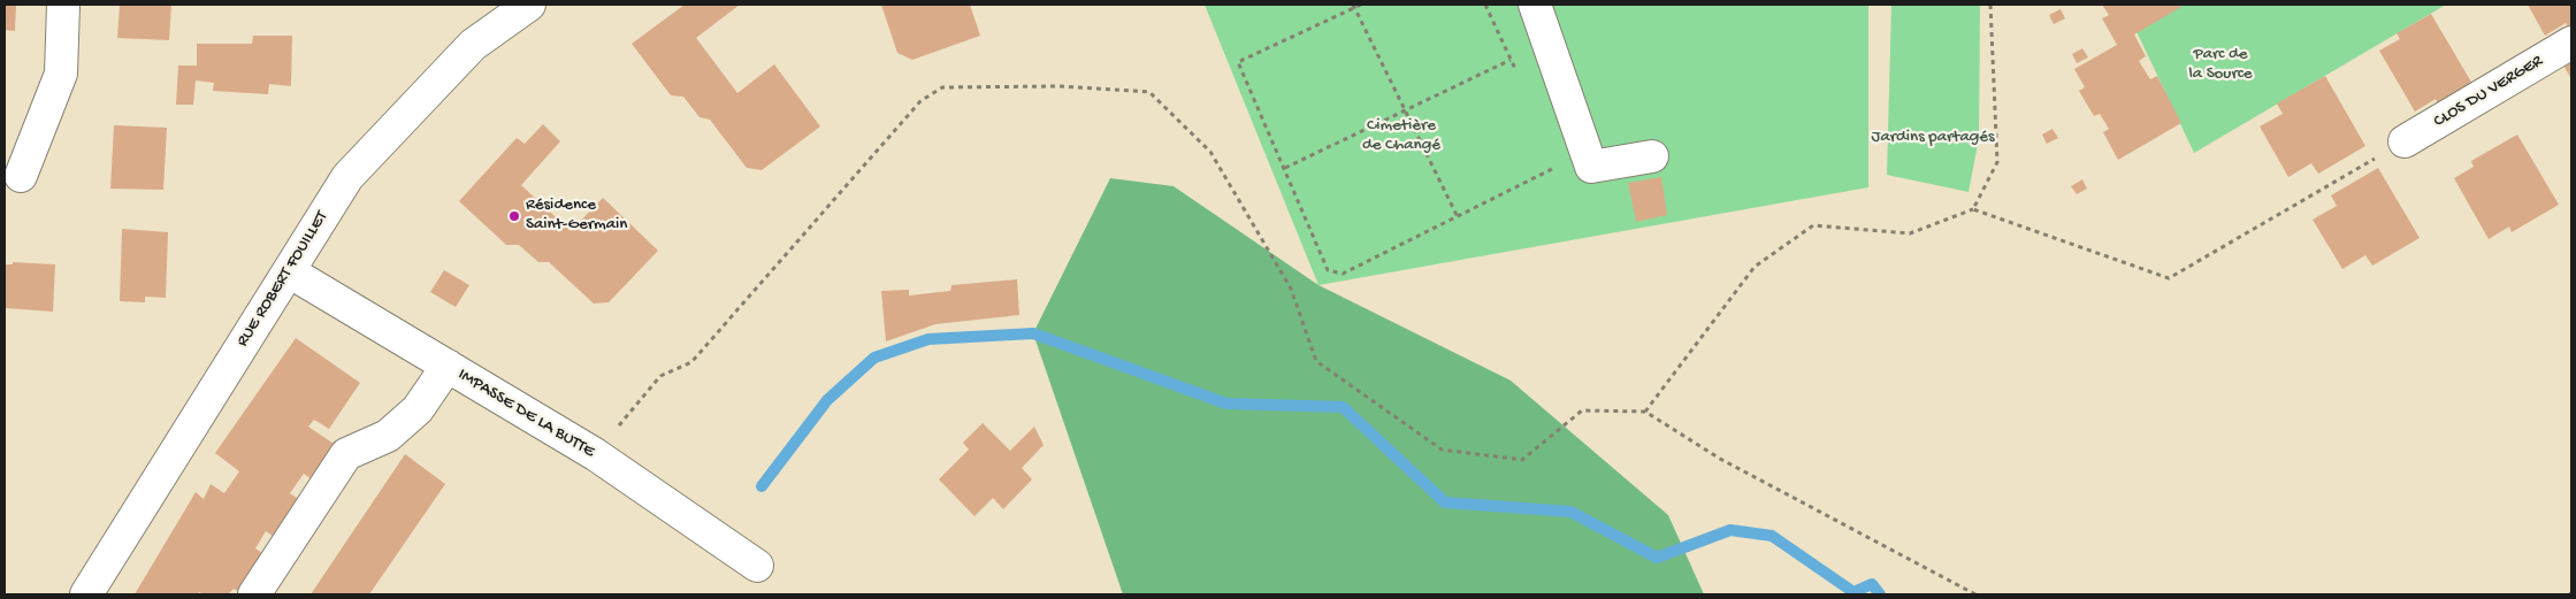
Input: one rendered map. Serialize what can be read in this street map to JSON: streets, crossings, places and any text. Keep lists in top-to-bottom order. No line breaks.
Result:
{"streets":{"street":["CLOS DU VERGER","RUE ROBERT FOUILLET","IMPASSE DE LA BUTTE"]},"crossings":[["RUE ROBERT FOUILLET","IMPASSE DE LA BUTTE"]],"parks":["Parc de la Source","Cimetière de Changé","Jardins partagés"],"places":["Résidence Saint-Germain"]}
